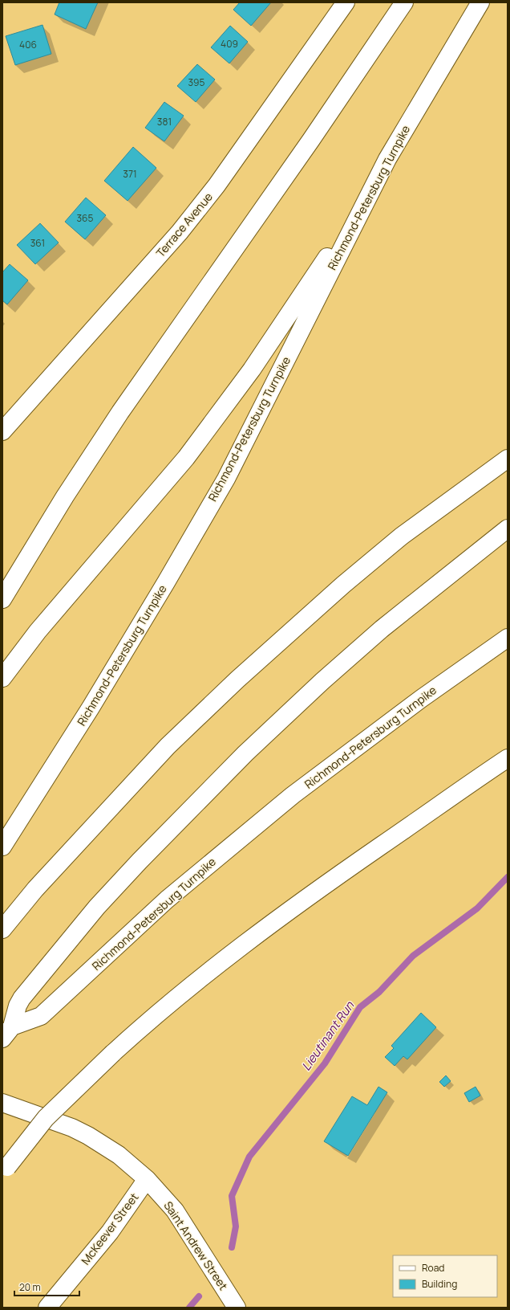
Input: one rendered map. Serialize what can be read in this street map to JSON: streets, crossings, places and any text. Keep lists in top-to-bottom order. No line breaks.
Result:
{"streets":{"main road":["Richmond-Petersburg Turnpike","Terrace Avenue","McKeever Street","Saint Andrew Street"]},"crossings":[["McKeever Street","Saint Andrew Street"]],"water":["Lieutinant Run"],"house_numbers":["409","406","395","381","371","365","361"],"legend":["Road","Building"],"scale_bar":"20 m"}
